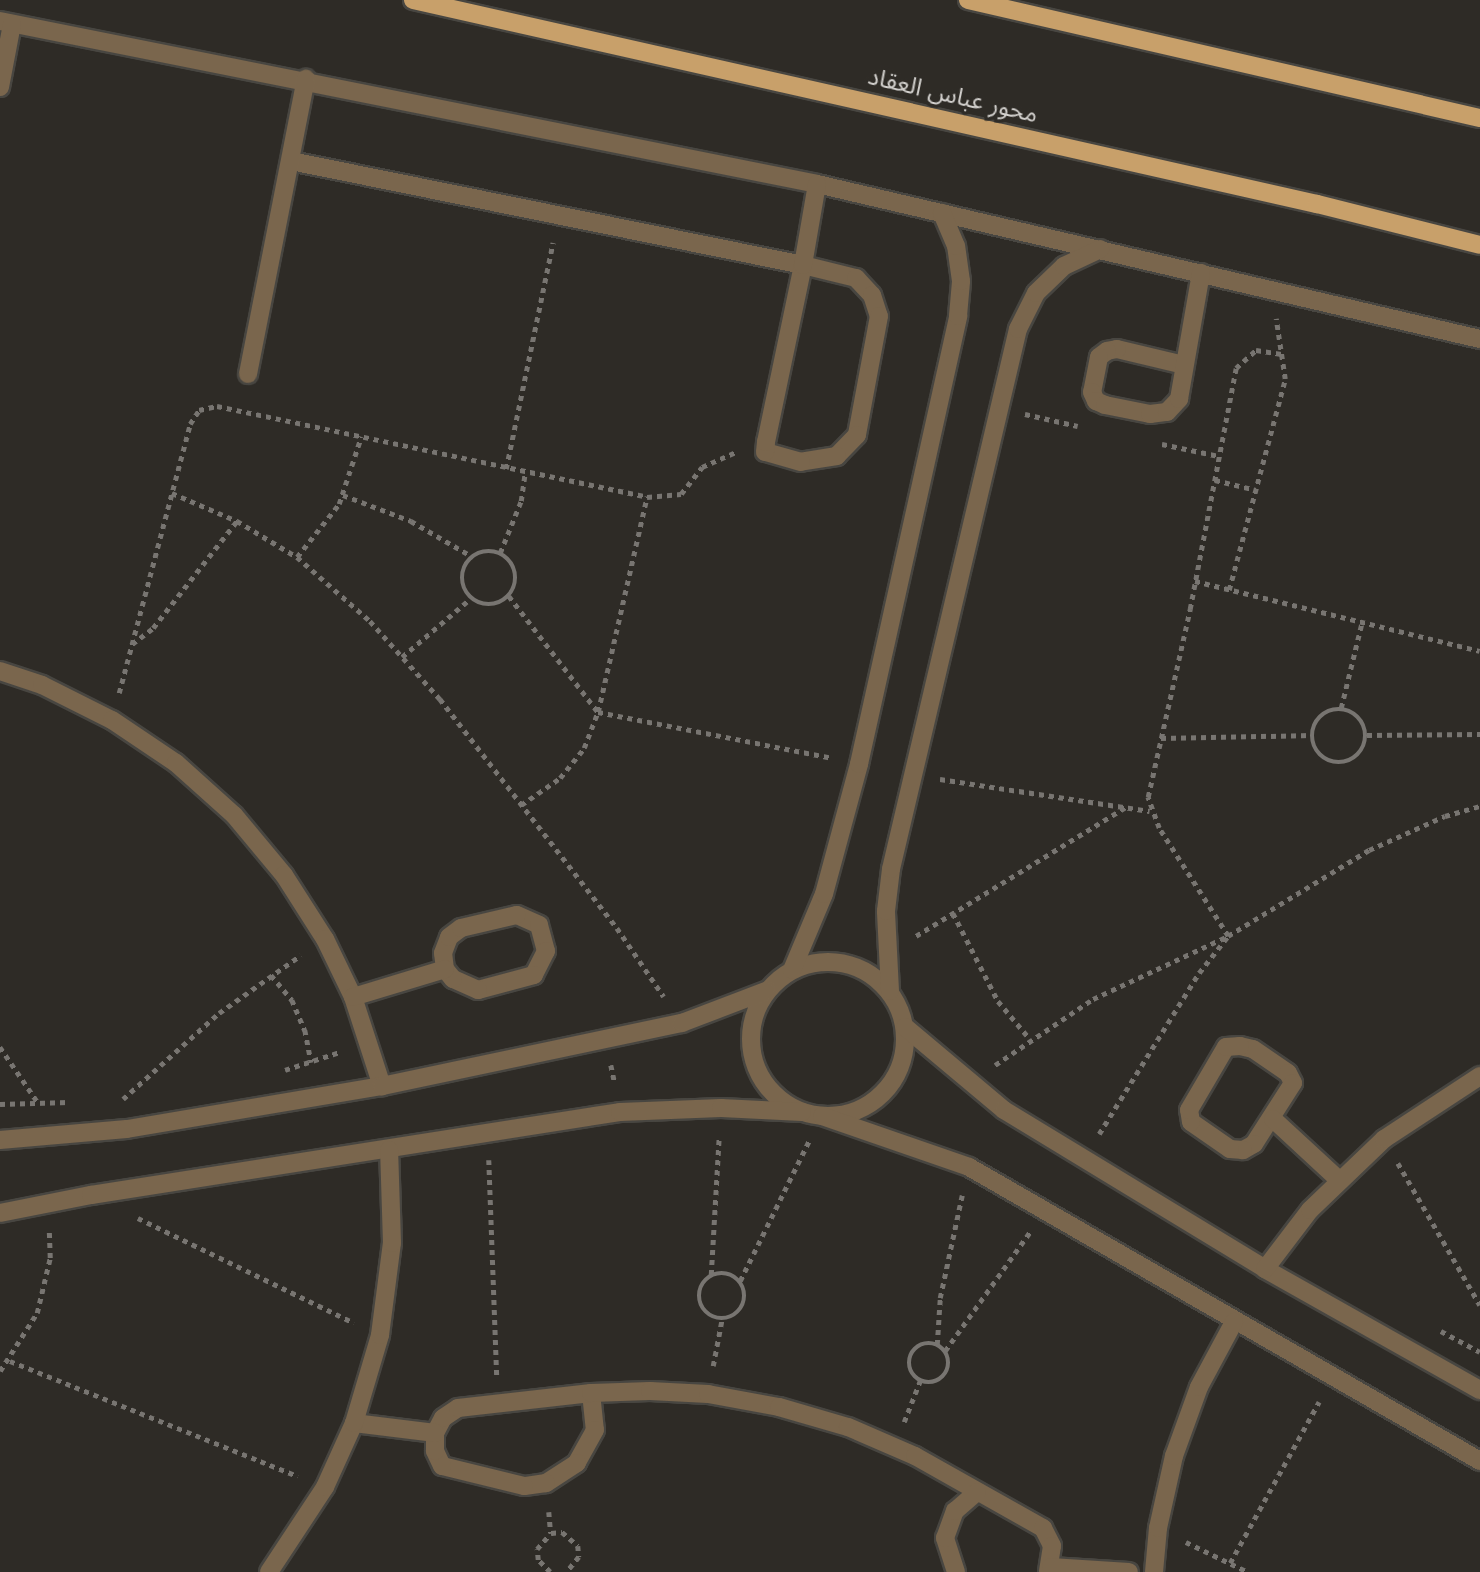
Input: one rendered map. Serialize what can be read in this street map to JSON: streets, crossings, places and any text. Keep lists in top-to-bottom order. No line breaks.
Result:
{"streets":{"main road":["محور عباس العقاد"]}}
